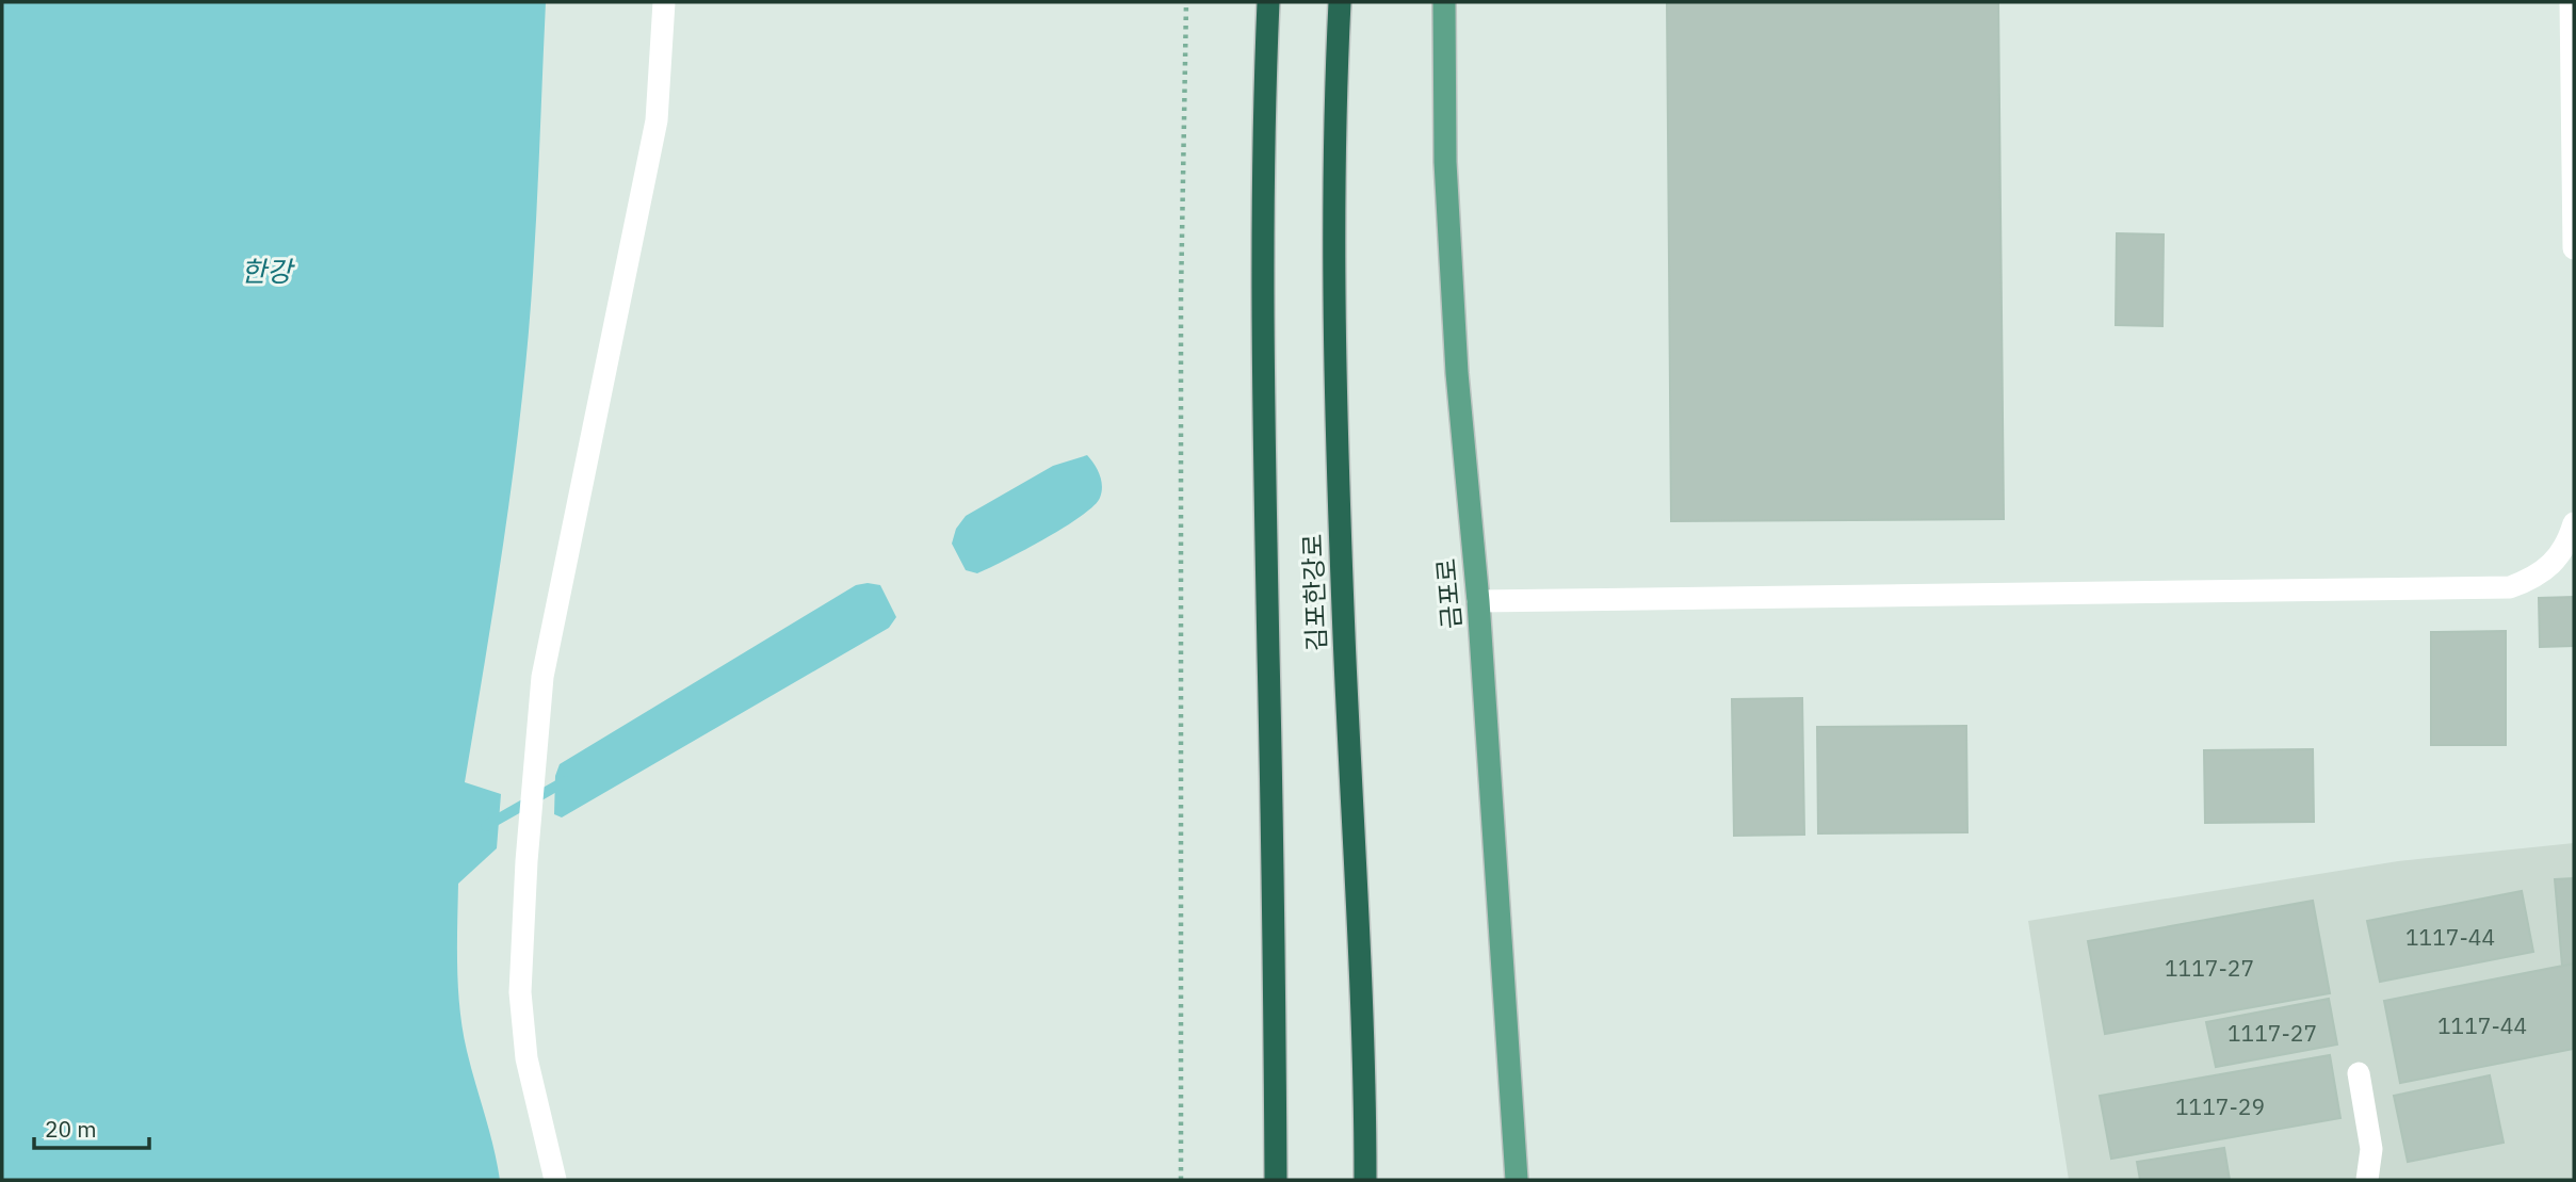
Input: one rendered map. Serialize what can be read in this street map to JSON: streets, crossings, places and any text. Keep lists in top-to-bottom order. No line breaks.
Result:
{"streets":{"highway":["김포한강로"],"main road":["금포로"]},"water":["한강"],"house_numbers":["1117-44","1117-27","1117-44","1117-27","1117-29"],"scale_bar":"20 m"}
